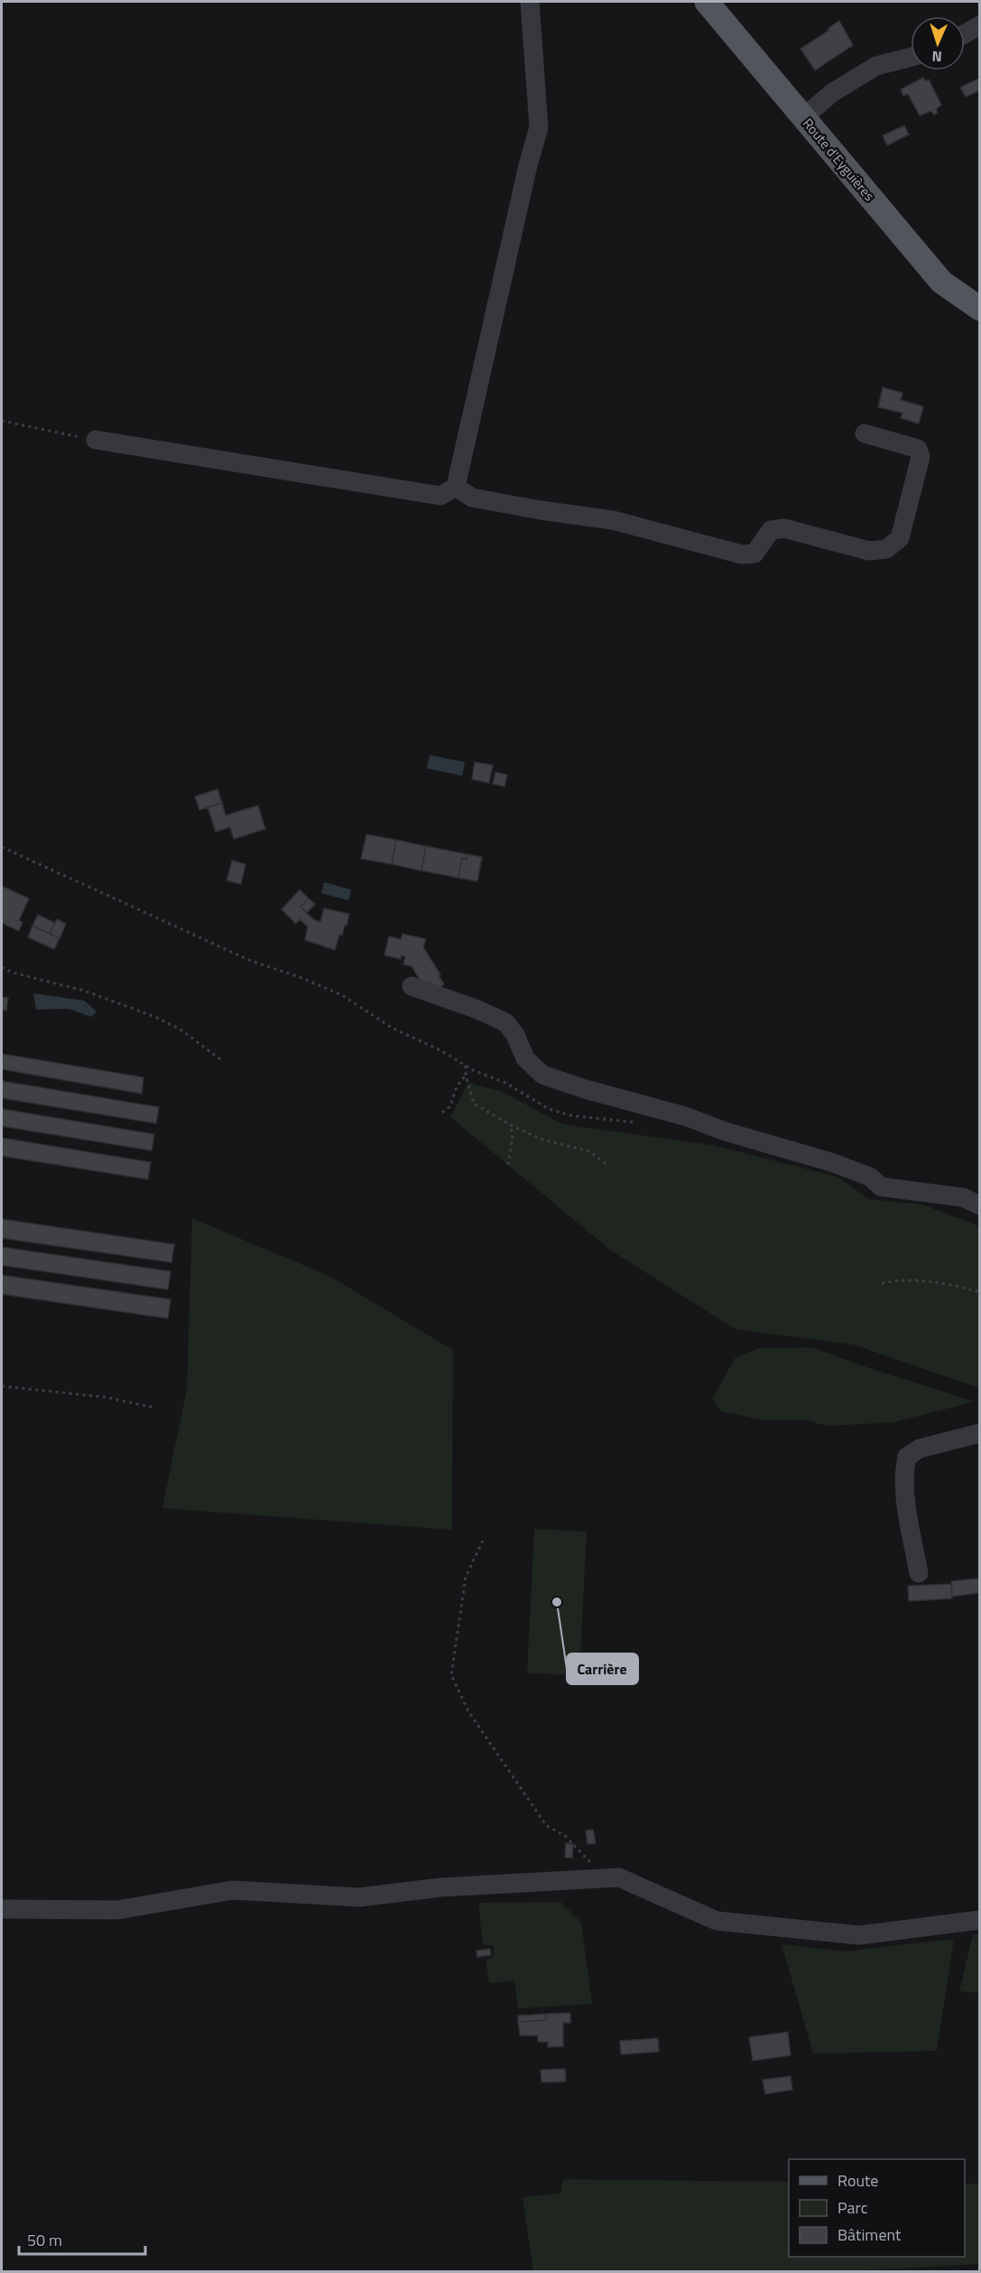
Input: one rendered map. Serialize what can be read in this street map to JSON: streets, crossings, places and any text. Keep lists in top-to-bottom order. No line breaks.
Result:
{"streets":{"main road":["Route d'Eyguières"]},"places":["Carrière"],"legend":["Route","Parc","Bâtiment"],"scale_bar":"50 m","north":"bottom"}
